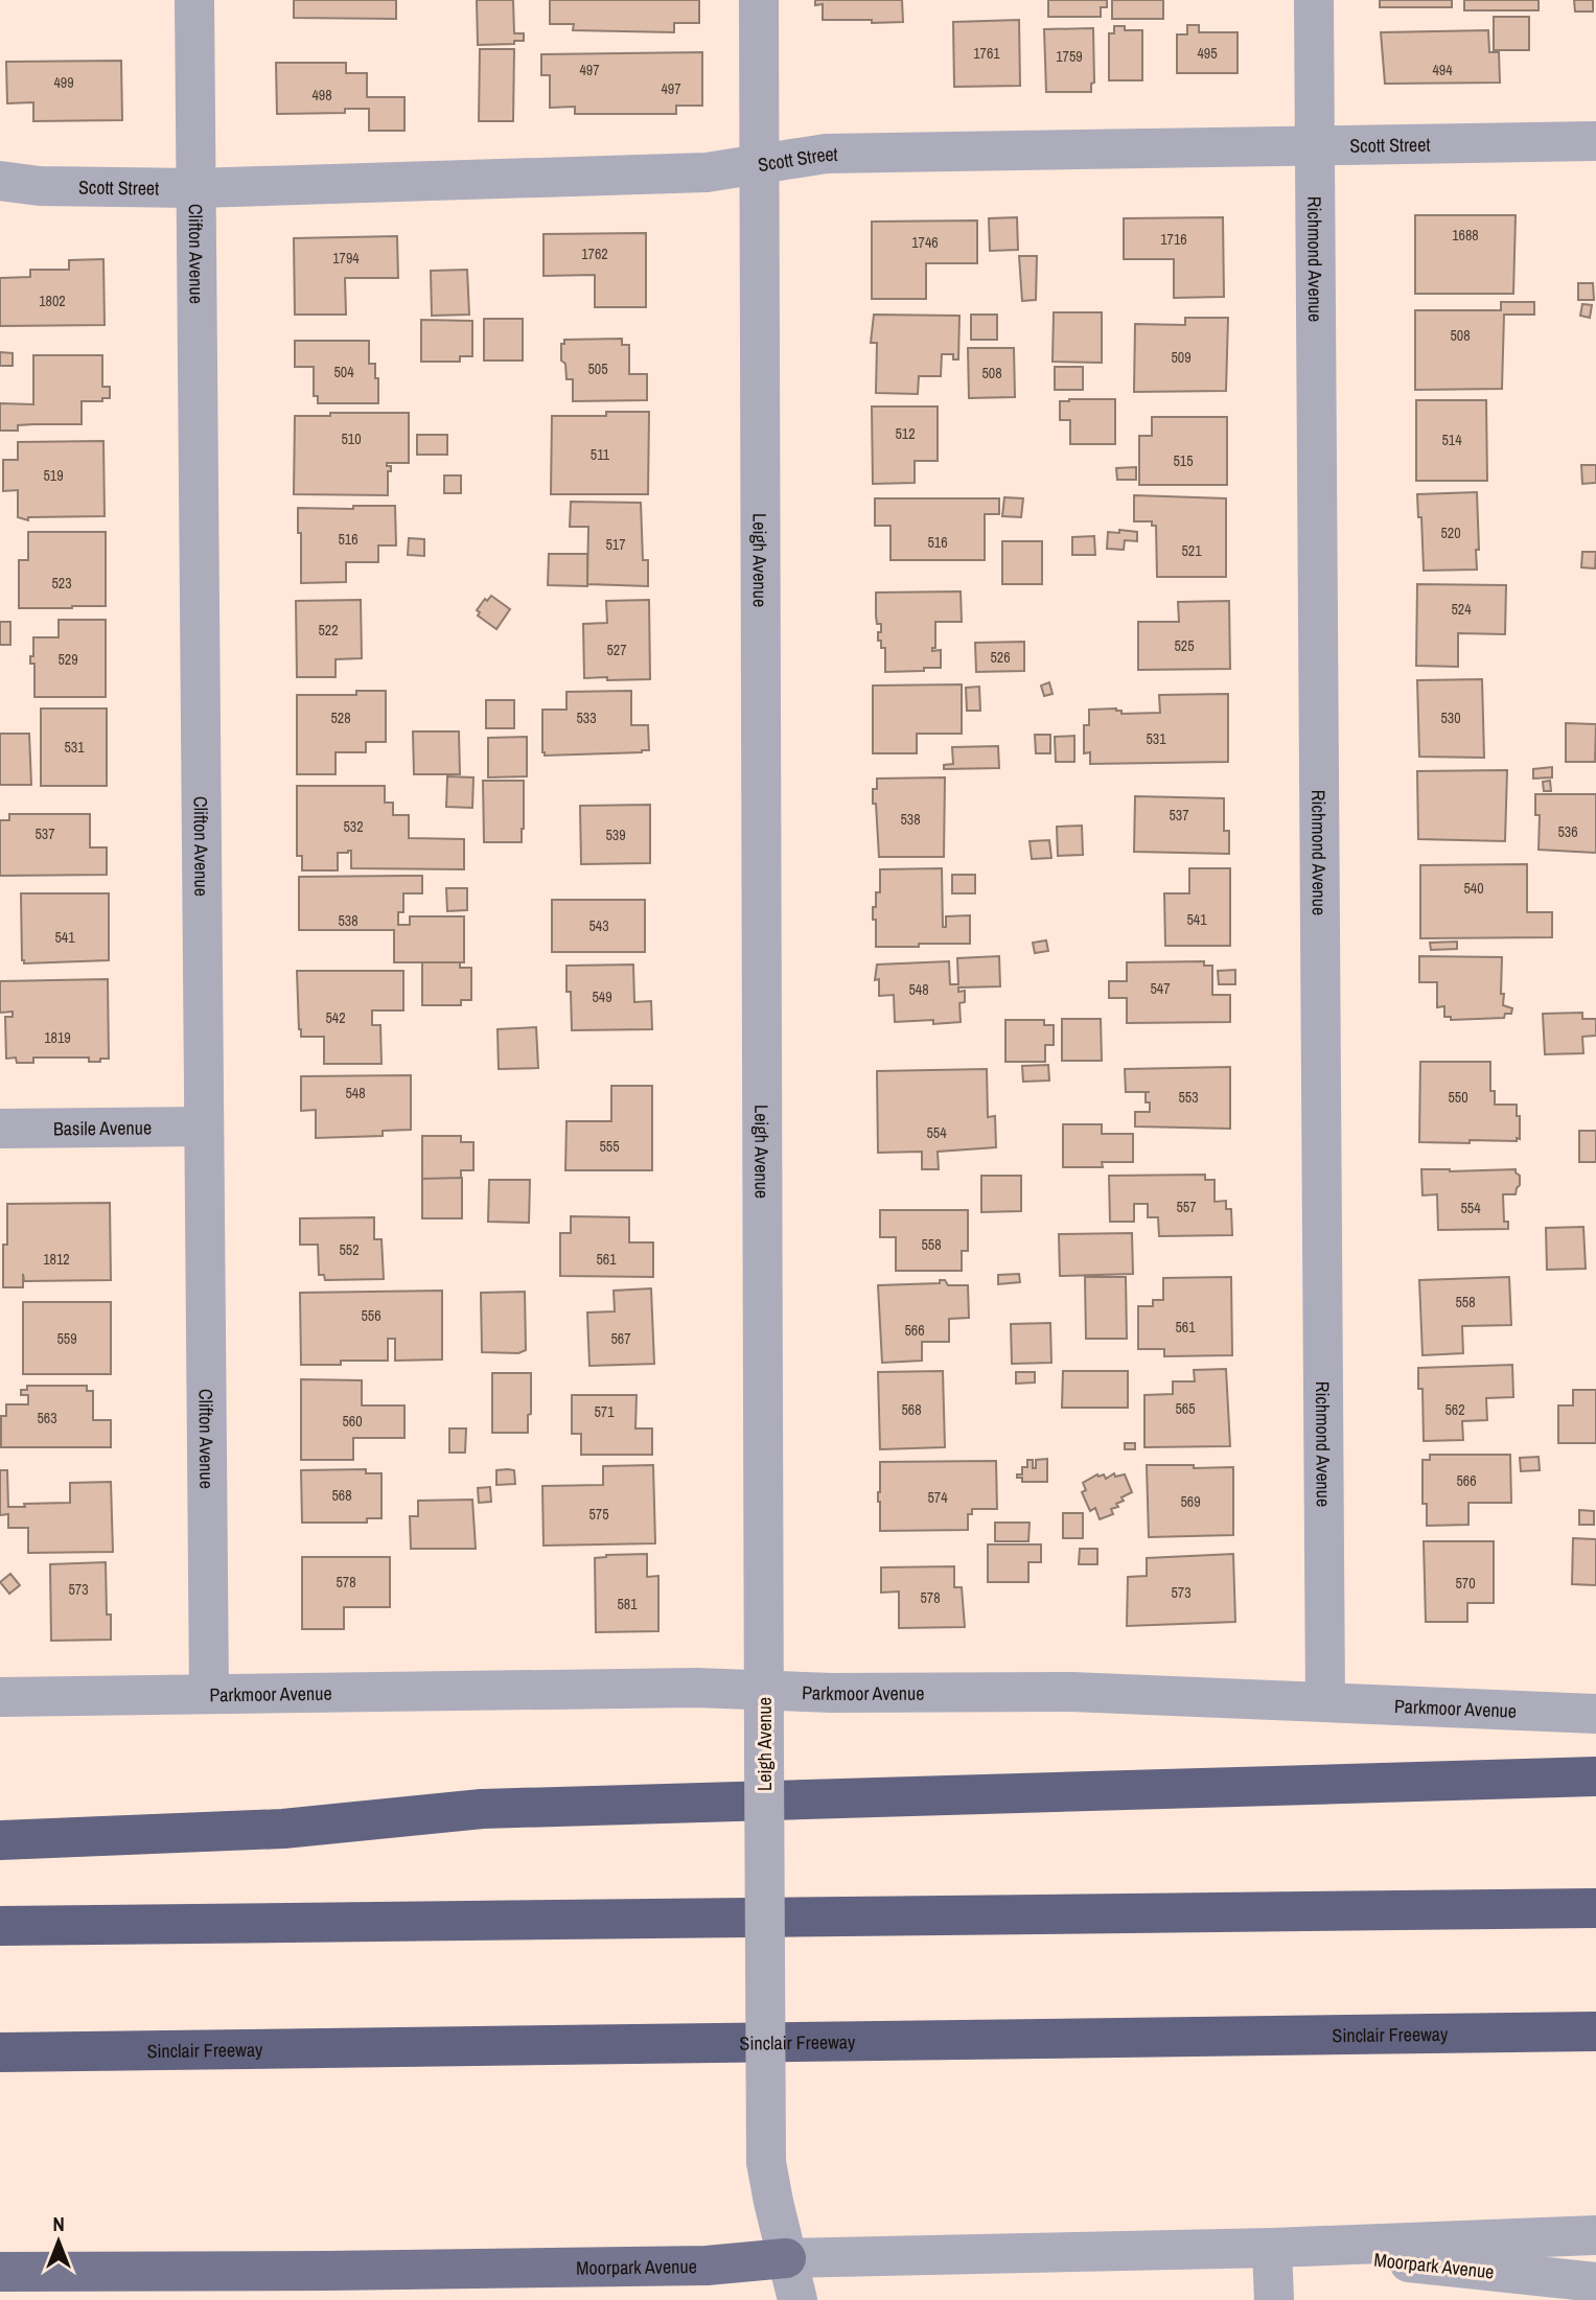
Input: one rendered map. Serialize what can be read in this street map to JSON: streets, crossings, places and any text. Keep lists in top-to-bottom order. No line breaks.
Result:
{"streets":{"highway":["Sinclair Freeway"],"main road":["Moorpark Avenue"],"street":["Scott Street","Clifton Avenue","Richmond Avenue","Leigh Avenue","Basile Avenue","Parkmoor Avenue"]},"crossings":[["Scott Street","Clifton Avenue"],["Scott Street","Richmond Avenue"],["Scott Street","Leigh Avenue"],["Clifton Avenue","Basile Avenue"],["Clifton Avenue","Parkmoor Avenue"],["Richmond Avenue","Parkmoor Avenue"],["Leigh Avenue","Parkmoor Avenue"],["Leigh Avenue","Moorpark Avenue"]],"house_numbers":["1761","495","1759","497","494","499","497","498","1688","1716","1746","1762","1794","1802","508","509","505","504","508","512","510","514","511","515","519","520","516","516","517","521","523","524","522","525","527","526","529","528","533","530","531","531","537","538","532","536","537","539","540","541","538","543","541","547","548","549","542","1819","548","553","550","554","555","557","554","558","552","1812","561","558","556","561","566","559","567","565","568","562","571","563","560","566","568","574","569","575","578","570","573","573","578","581"],"north":"top"}
